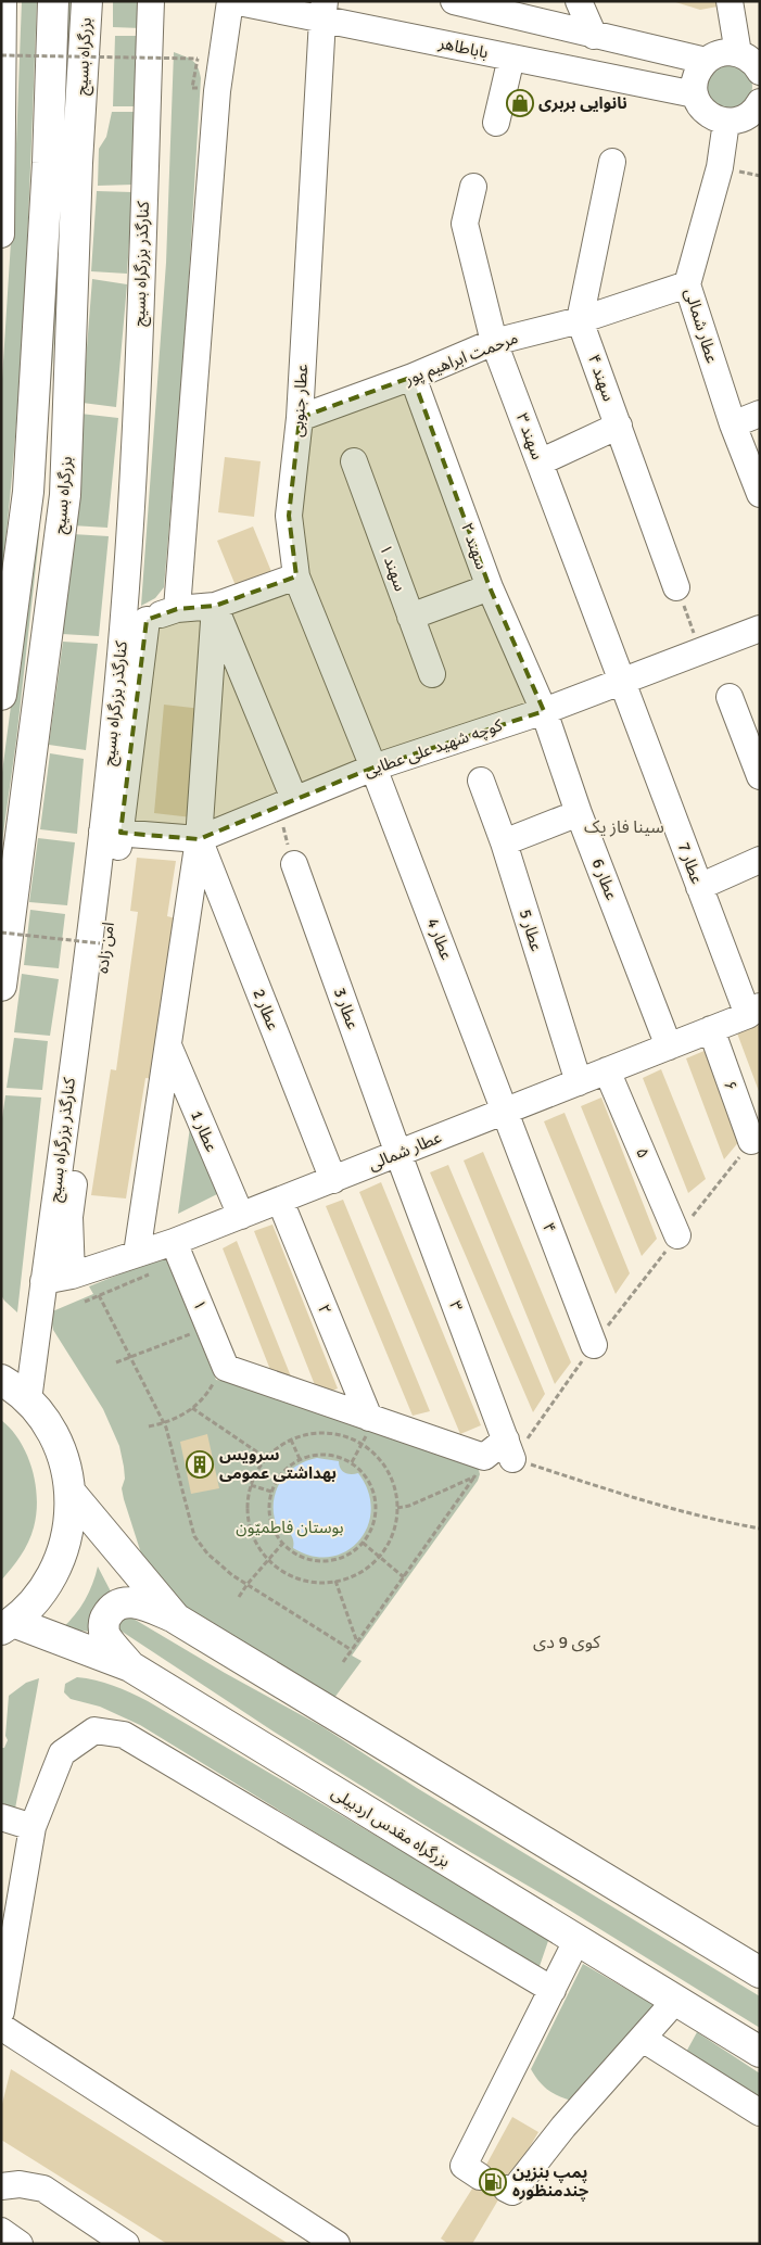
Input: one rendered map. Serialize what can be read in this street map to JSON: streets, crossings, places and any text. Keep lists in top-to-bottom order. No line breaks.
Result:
{"streets":{"highway":["بزرگراه بسیج","بزرگراه مقدس اردبیلی"],"street":["باباطاهر","کنارگذر بزرگراه بسیج","عطار شمالی","مرحمت ابراهیم پور","سهند ۴","عطار جنوبی","سهند ۳","سهند ۲","سهند ۱","کوچه شهید علی عطایی","عطار 7","عطار 6","عطار 5","عطار 4","امن زاده","عطار 3","عطار 2","۶","عطار 1","۵","۴","۱","۳","۲"]},"crossings":[["باباطاهر","عطار جنوبی"],["کنارگذر بزرگراه بسیج","عطار شمالی"],["کنارگذر بزرگراه بسیج","کوچه شهید علی عطایی"],["کنارگذر بزرگراه بسیج","امن زاده"],["عطار شمالی","مرحمت ابراهیم پور"],["عطار شمالی","عطار 7"],["عطار شمالی","عطار 6"],["عطار شمالی","عطار 5"],["عطار شمالی","عطار 4"],["عطار شمالی","امن زاده"],["عطار شمالی","عطار 3"],["عطار شمالی","عطار 2"],["عطار شمالی","۶"],["عطار شمالی","عطار 1"],["عطار شمالی","۵"],["عطار شمالی","۴"],["عطار شمالی","۱"],["عطار شمالی","۳"],["عطار شمالی","۲"],["مرحمت ابراهیم پور","سهند ۴"],["مرحمت ابراهیم پور","عطار جنوبی"],["مرحمت ابراهیم پور","سهند ۳"],["مرحمت ابراهیم پور","سهند ۲"],["عطار جنوبی","کوچه شهید علی عطایی"],["عطار جنوبی","عطار 4"],["سهند ۳","کوچه شهید علی عطایی"],["سهند ۳","عطار 7"],["سهند ۲","کوچه شهید علی عطایی"],["سهند ۲","عطار 6"],["کوچه شهید علی عطایی","عطار 7"],["کوچه شهید علی عطایی","عطار 6"],["کوچه شهید علی عطایی","عطار 4"],["کوچه شهید علی عطایی","امن زاده"],["کوچه شهید علی عطایی","عطار 2"],["عطار 4","۴"],["عطار 3","۳"]],"districts":["سینا فاز یک","کوی 9 دی"],"parks":["بوستان فاطمیّون"],"places":{"shop":["نانوایی بربری"],"building":["سرویس بهداشتی عمومی"],"fuel station":["پمپ بنزین چندمنظوره"]}}
